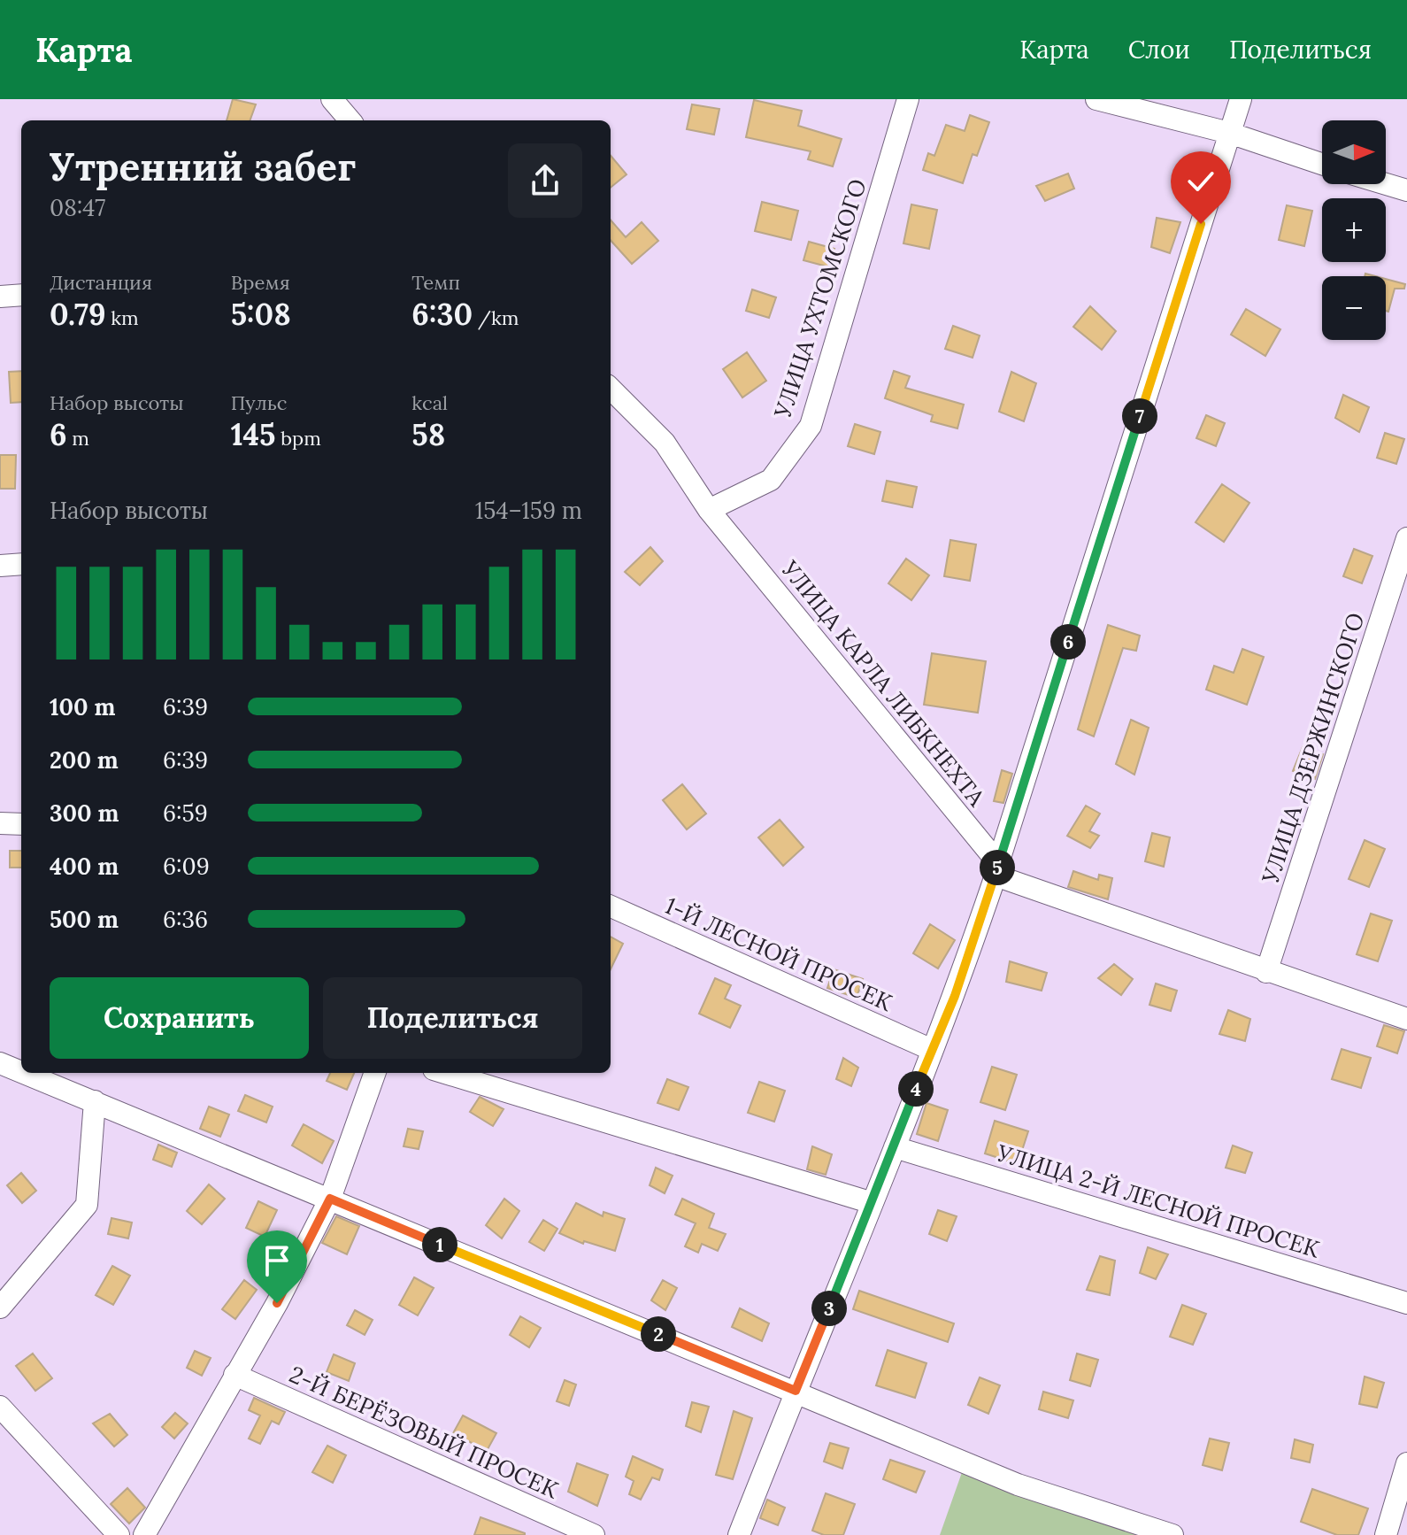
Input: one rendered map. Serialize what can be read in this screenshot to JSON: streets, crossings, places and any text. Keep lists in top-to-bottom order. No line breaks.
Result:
{"streets":{"street":["УЛИЦА УХТОМСКОГО","УЛИЦА КАРЛА ЛИБКНЕХТА","УЛИЦА ДЗЕРЖИНСКОГО","1-Й ЛЕСНОЙ ПРОСЕК","УЛИЦА 2-Й ЛЕСНОЙ ПРОСЕК","2-Й БЕРЁЗОВЫЙ ПРОСЕК"]},"crossings":[["УЛИЦА УХТОМСКОГО","УЛИЦА КАРЛА ЛИБКНЕХТА"]],"north":"right","page":{"header":"Карта","nav":["Карта","Слои","Поделиться"],"map_buttons":["+","−"],"heading":["Утренний забег","08:47"],"stats":[["Дистанция","0.79 km"],["Время","5:08"],["Темп","6:30 /km"],["Набор высоты","6 m"],["Пульс","145 bpm"],["kcal","58"]],"pins":["7","6","5","4","1","3","2"],"chart":["Набор высоты","154–159 m"],"list":[{"name":"100 m","note":"6:39"},{"name":"200 m","note":"6:39"},{"name":"300 m","note":"6:59"},{"name":"400 m","note":"6:09"},{"name":"500 m","note":"6:36"}],"buttons":["Сохранить","Поделиться"]}}
